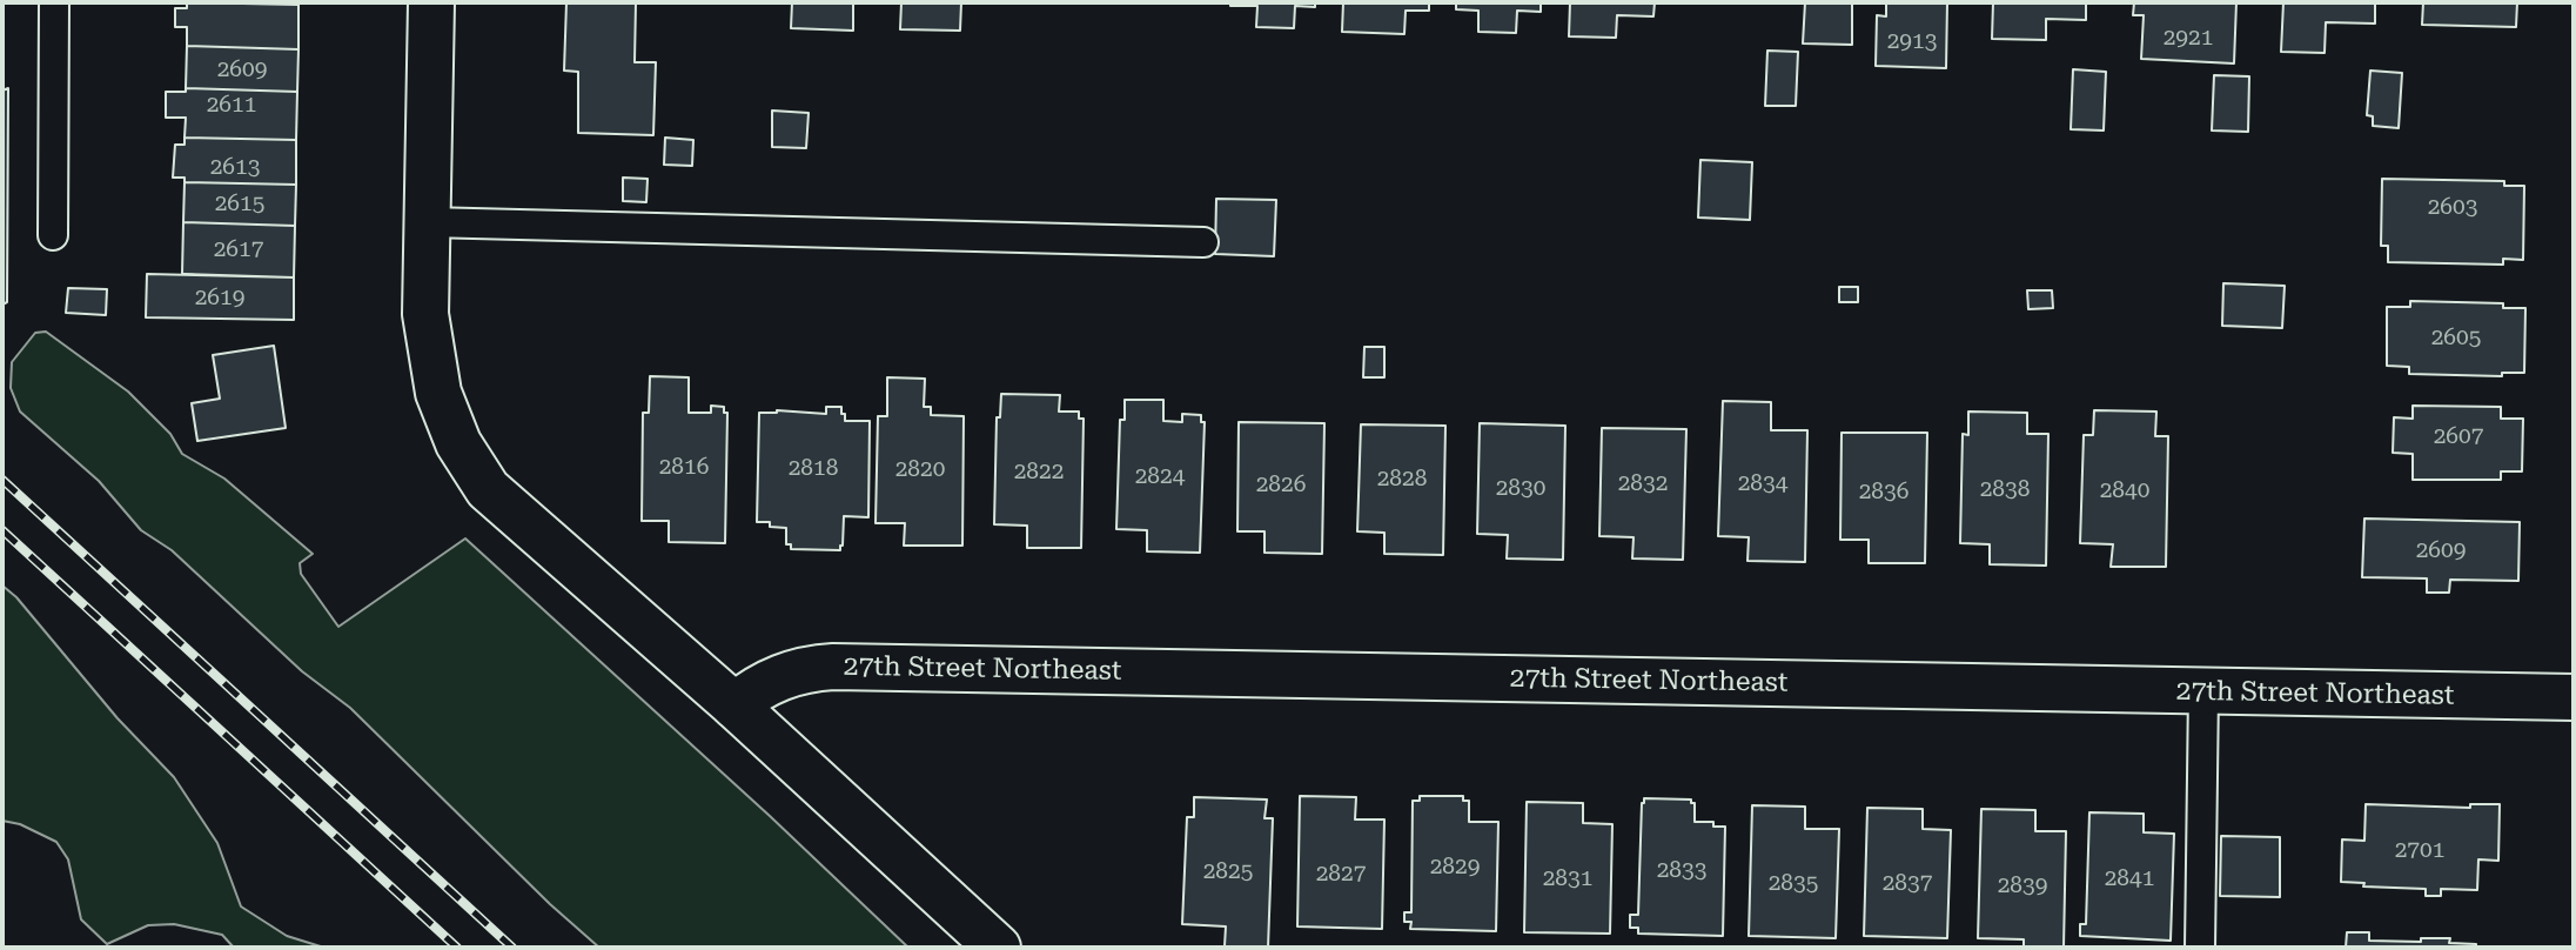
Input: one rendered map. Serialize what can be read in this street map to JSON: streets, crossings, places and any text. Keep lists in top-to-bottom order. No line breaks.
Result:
{"streets":{"street":["27th Street Northeast"]},"house_numbers":["2921","2913","2609","2611","2613","2615","2603","2617","2619","2605","2607","2816","2818","2820","2822","2824","2828","2832","2834","2826","2830","2838","2840","2836","2609","2701","2829","2833","2825","2827","2831","2841","2835","2837","2839"]}
